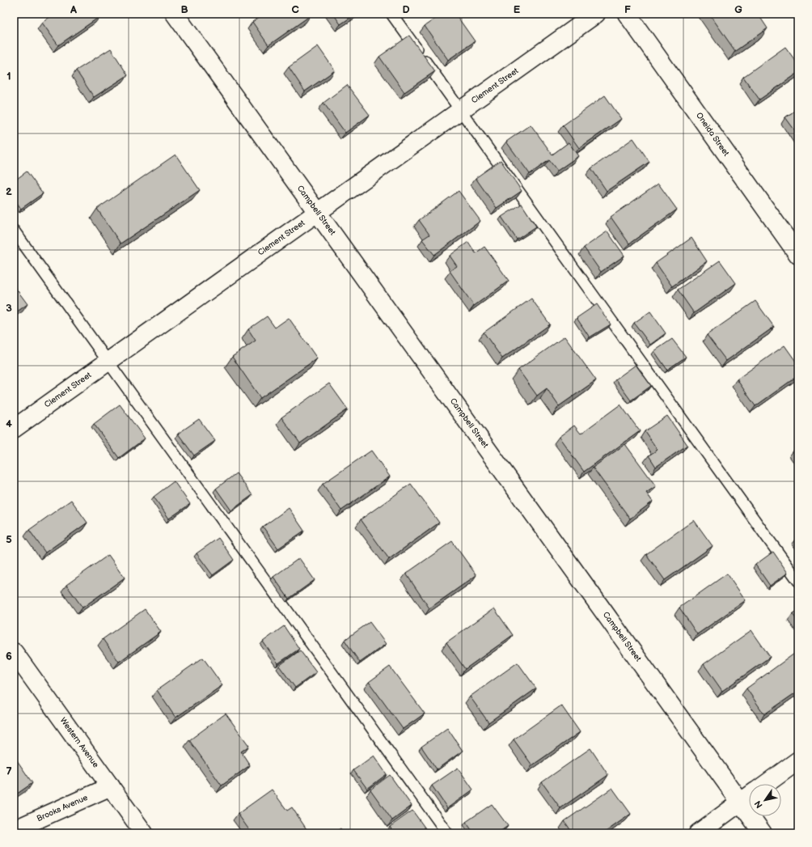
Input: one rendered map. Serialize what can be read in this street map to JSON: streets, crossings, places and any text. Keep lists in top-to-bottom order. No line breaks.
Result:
{"streets":{"street":["Clement Street","Oneida Street","Campbell Street","Western Avenue","Brooks Avenue"]},"crossings":[["Clement Street","Campbell Street"],["Western Avenue","Brooks Avenue"]],"north":"bottom left","grid":{"columns":["A","B","C","D","E","F","G"],"rows":["1","2","3","4","5","6","7"]}}
